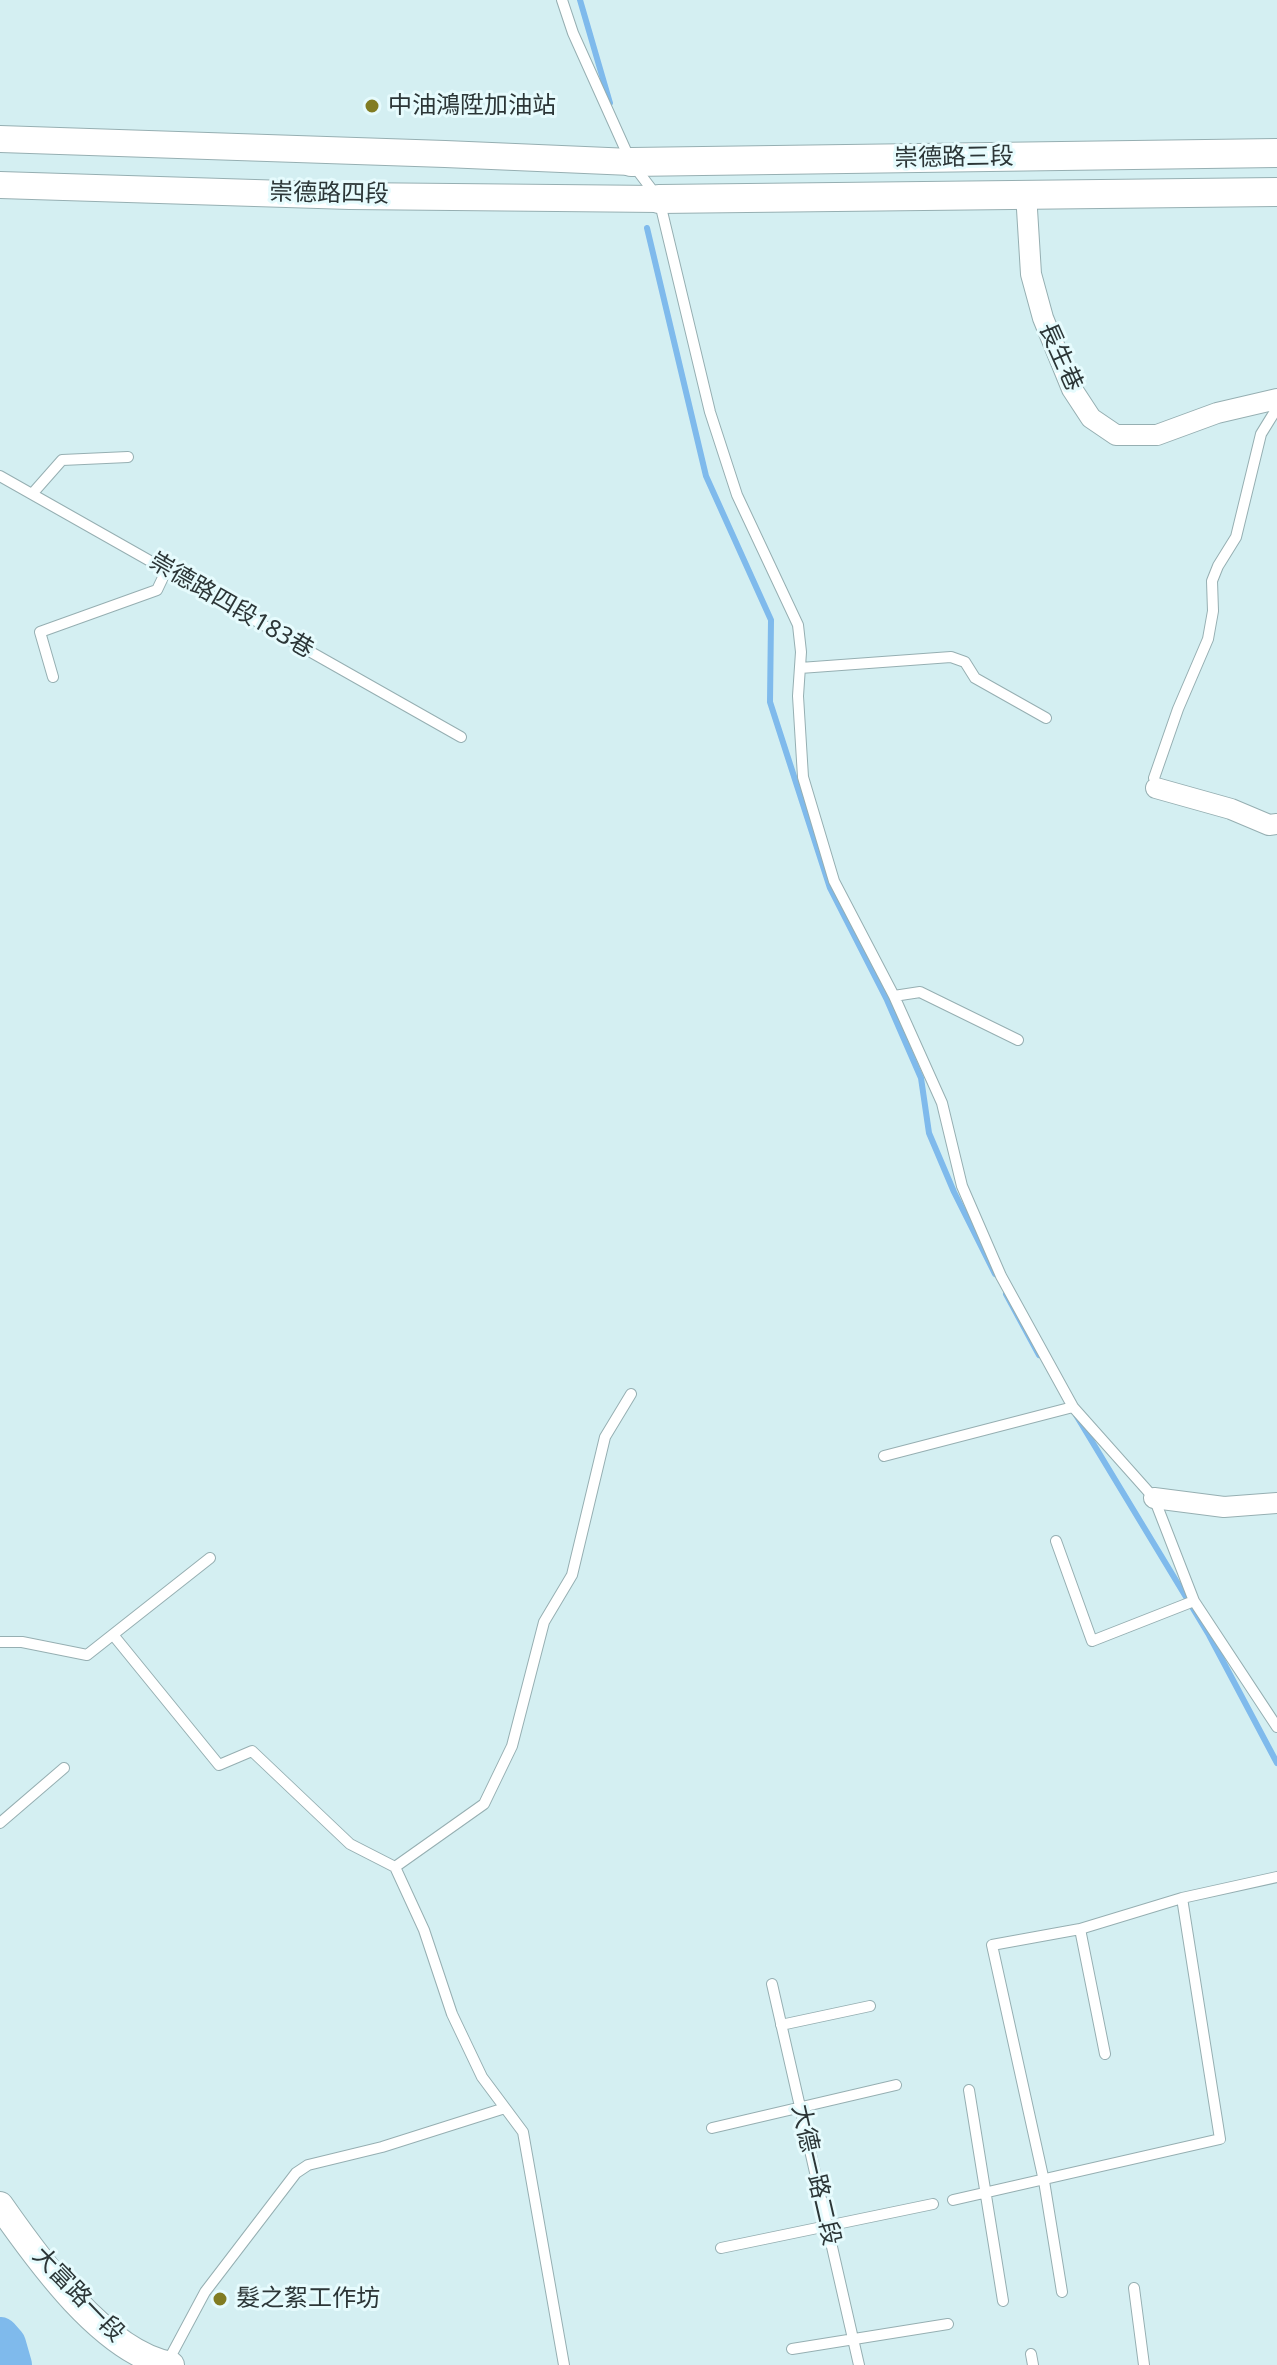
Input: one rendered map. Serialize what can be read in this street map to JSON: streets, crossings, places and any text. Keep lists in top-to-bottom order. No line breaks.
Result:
{"streets":{"main road":["崇德路三段"],"street":["崇德路四段","長生巷","大富路一段"],"lane":["崇德路四段183巷","大德一路二段"]},"crossings":[["崇德路三段","崇德路四段"],["崇德路三段","長生巷"]],"places":["中油鴻陞加油站","髮之絮工作坊"]}
